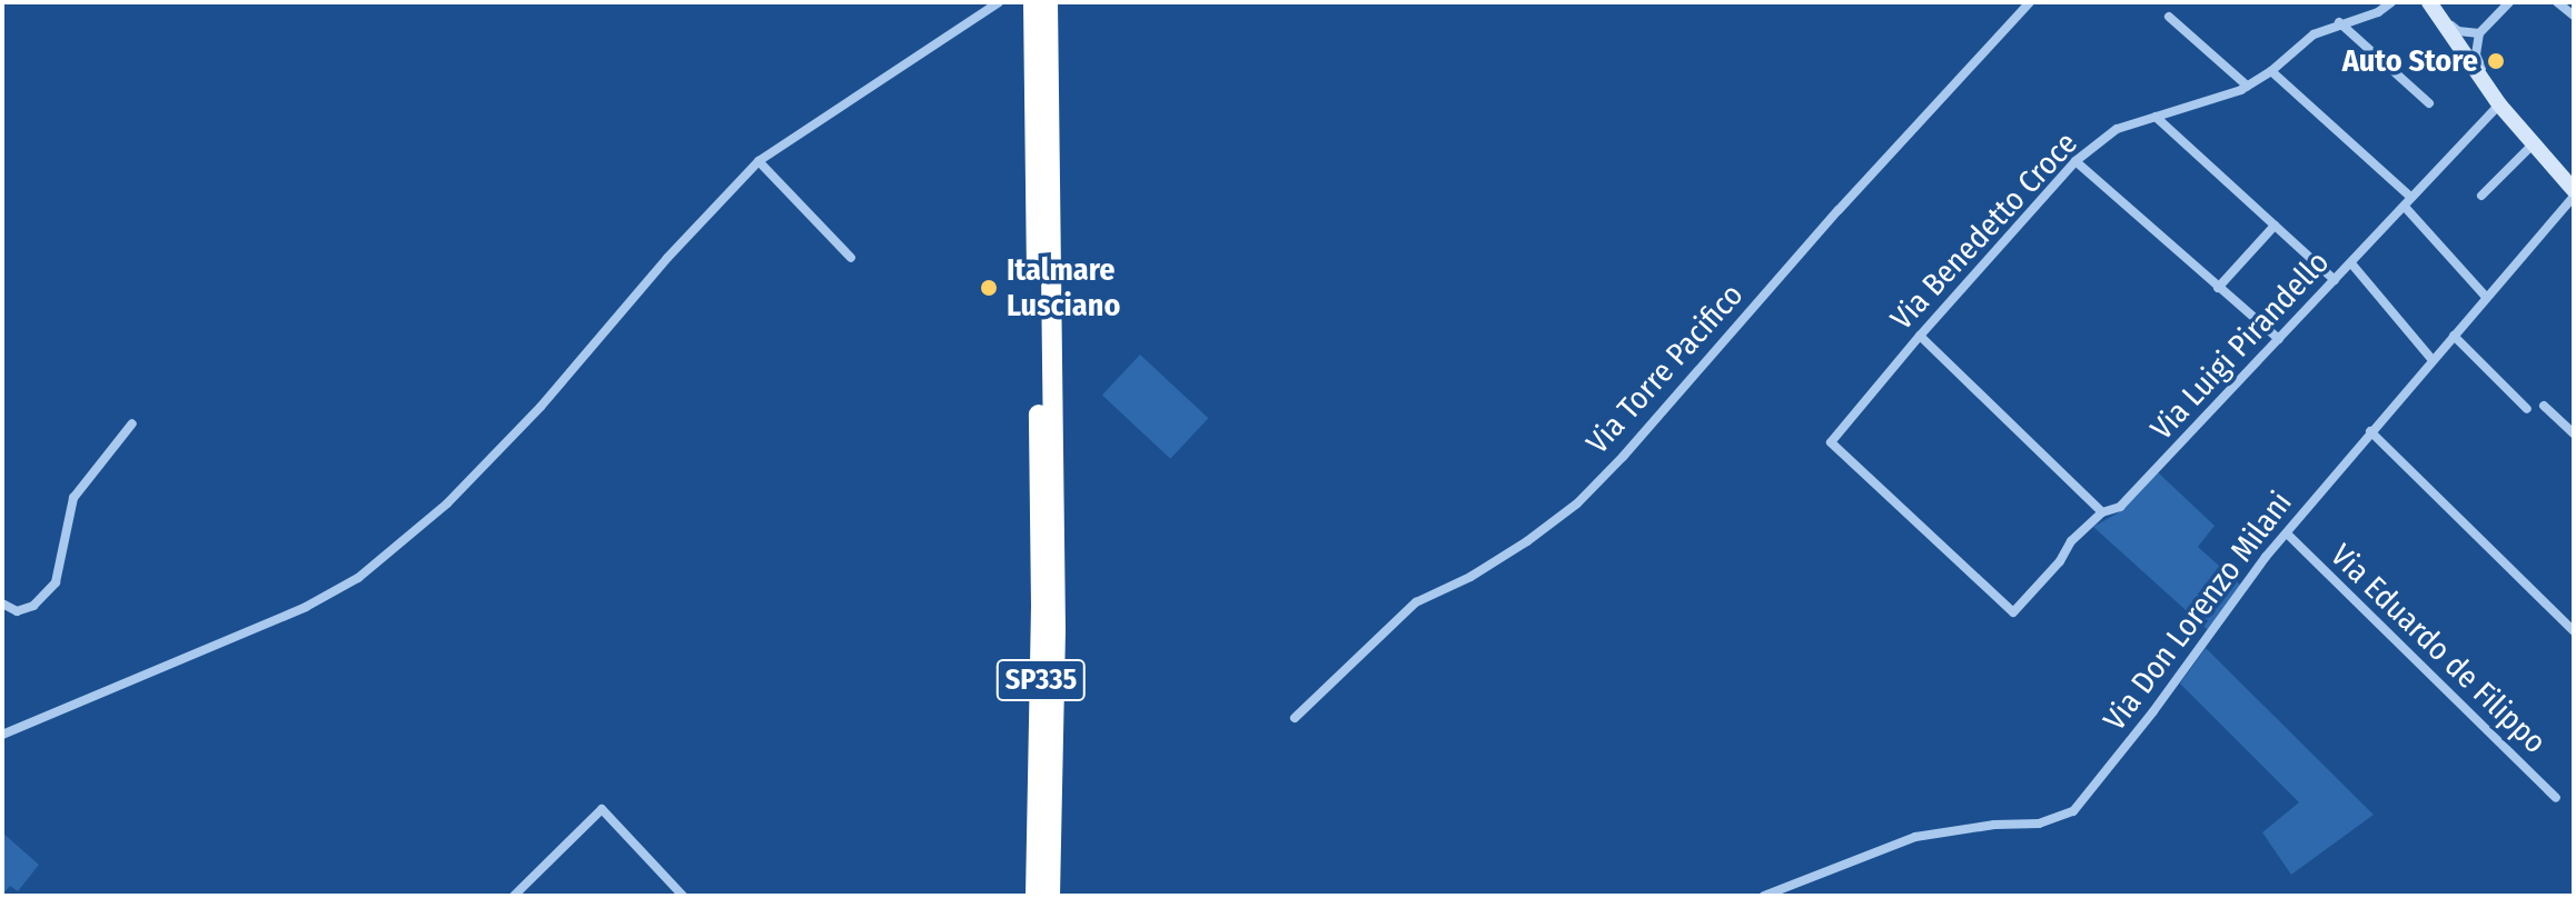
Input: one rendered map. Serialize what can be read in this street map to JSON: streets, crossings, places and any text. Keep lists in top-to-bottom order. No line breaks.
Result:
{"streets":{"highway":["SP335"],"street":["Via Benedetto Croce","Via Luigi Pirandello","Via Torre Pacifico","Via Don Lorenzo Milani","Via Eduardo de Filippo"]},"crossings":[["Via Benedetto Croce","Via Luigi Pirandello"],["Via Don Lorenzo Milani","Via Eduardo de Filippo"]],"places":["Auto Store","Italmare Lusciano"]}
